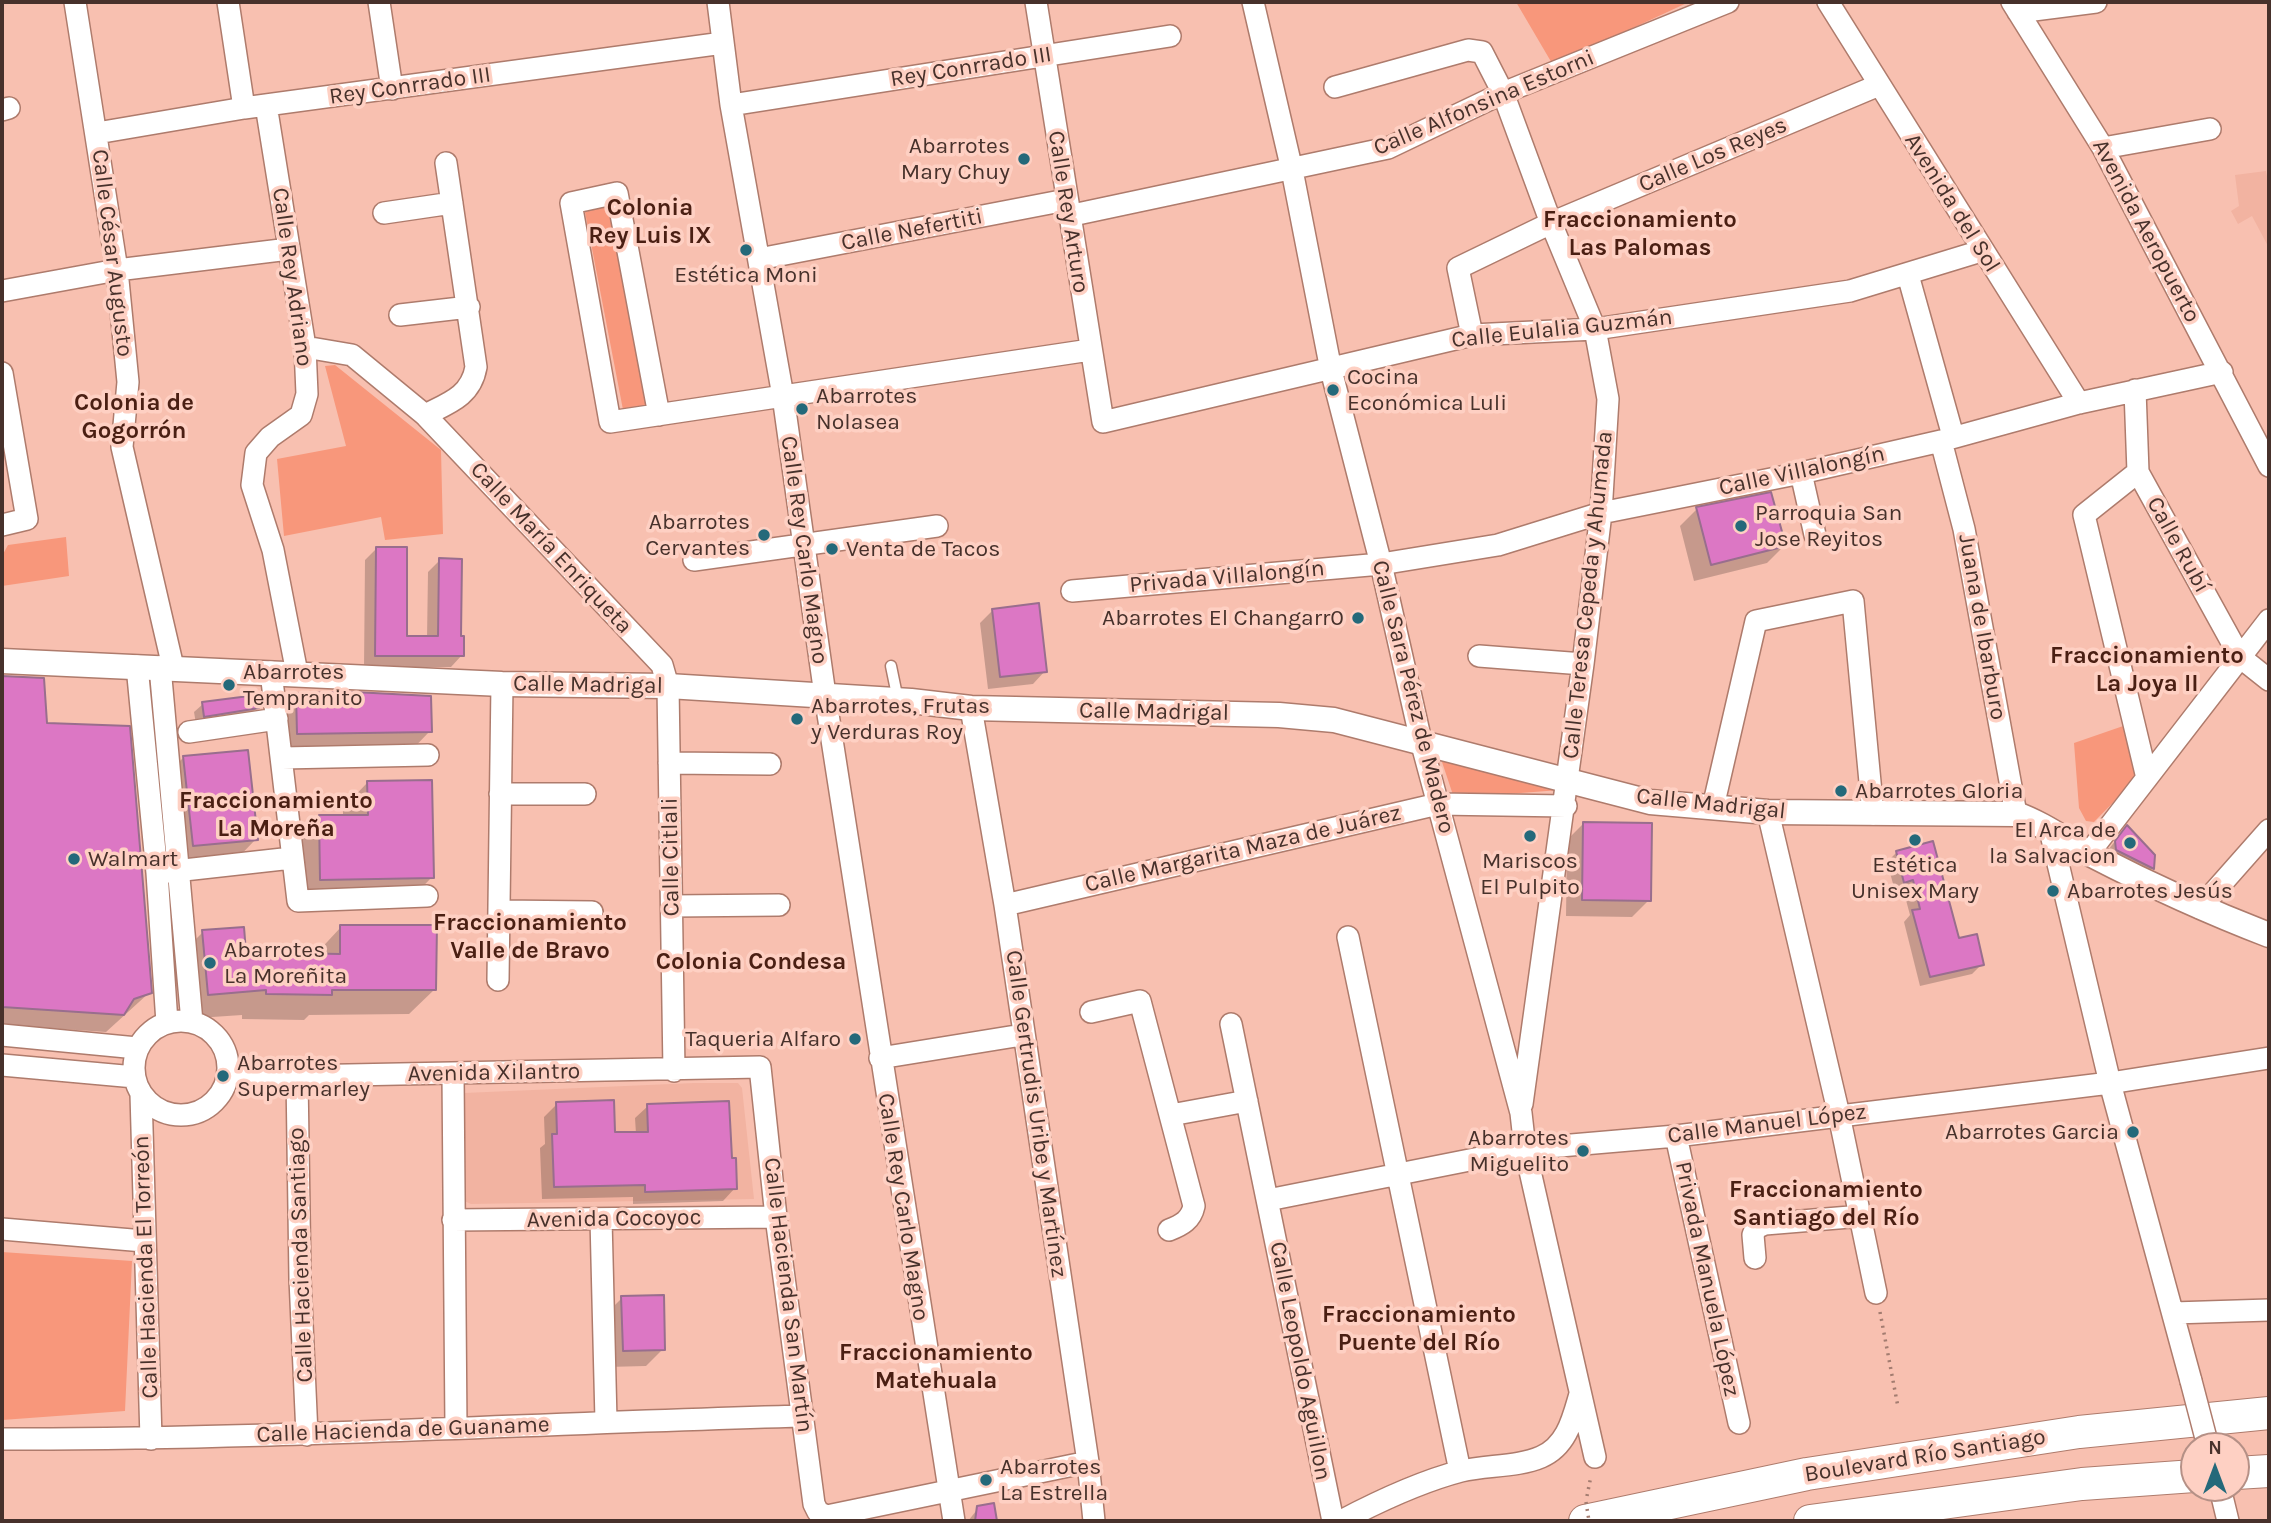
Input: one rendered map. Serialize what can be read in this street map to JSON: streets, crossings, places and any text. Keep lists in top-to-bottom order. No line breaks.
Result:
{"streets":{"main road":["Boulevard Río Santiago"],"street":["Rey Conrrado III","Calle Alfonsina Estorni","Calle Los Reyes","Avenida del Sol","Calle Rey Arturo","Calle Nefertiti","Avenida Aeropuerto","Calle César Augusto","Calle Rey Adriano","Calle Eulalia Guzmán","Calle Villalongín","Calle Rubí","Calle María Enriqueta","Calle Rey Carlo Magno","Privada Villalongín","Calle Teresa Cepeda y Ahumada","Juana de Ibarburo","Calle Madrigal","Calle Sara Pérez de Madero","Calle Margarita Maza de Juárez","Calle Citlali","Avenida Xilantro","Calle Gertrudis Uribe y Martínez","Calle Manuel López","Avenida Cocoyoc","Calle Hacienda Santiago","Calle Hacienda El Torreón","Privada Manuela López","Calle Hacienda San Martín","Calle Leopoldo Aguillon","Calle Hacienda de Guaname"]},"crossings":[["Rey Conrrado III","Calle Rey Arturo"],["Rey Conrrado III","Calle César Augusto"],["Rey Conrrado III","Calle Rey Adriano"],["Rey Conrrado III","Calle Rey Carlo Magno"],["Calle Alfonsina Estorni","Calle Rey Arturo"],["Calle Alfonsina Estorni","Calle Nefertiti"],["Calle Alfonsina Estorni","Calle Teresa Cepeda y Ahumada"],["Calle Alfonsina Estorni","Calle Sara Pérez de Madero"],["Calle Los Reyes","Avenida del Sol"],["Calle Los Reyes","Calle Eulalia Guzmán"],["Calle Los Reyes","Calle Teresa Cepeda y Ahumada"],["Avenida del Sol","Calle Eulalia Guzmán"],["Avenida del Sol","Calle Villalongín"],["Calle Rey Arturo","Calle Nefertiti"],["Calle Rey Arturo","Calle Eulalia Guzmán"],["Calle Nefertiti","Calle Rey Carlo Magno"],["Avenida Aeropuerto","Calle Villalongín"],["Calle César Augusto","Calle Madrigal"],["Calle Rey Adriano","Calle María Enriqueta"],["Calle Rey Adriano","Calle Madrigal"],["Calle Eulalia Guzmán","Calle Teresa Cepeda y Ahumada"],["Calle Eulalia Guzmán","Juana de Ibarburo"],["Calle Eulalia Guzmán","Calle Sara Pérez de Madero"],["Calle Villalongín","Calle Rubí"],["Calle Villalongín","Privada Villalongín"],["Calle Villalongín","Calle Teresa Cepeda y Ahumada"],["Calle Villalongín","Juana de Ibarburo"],["Calle Villalongín","Calle Sara Pérez de Madero"],["Calle María Enriqueta","Calle Madrigal"],["Calle María Enriqueta","Calle Citlali"],["Calle Rey Carlo Magno","Calle Madrigal"],["Calle Rey Carlo Magno","Calle Hacienda San Martín"],["Privada Villalongín","Calle Sara Pérez de Madero"],["Calle Teresa Cepeda y Ahumada","Calle Madrigal"],["Calle Teresa Cepeda y Ahumada","Calle Sara Pérez de Madero"],["Calle Teresa Cepeda y Ahumada","Calle Margarita Maza de Juárez"],["Juana de Ibarburo","Calle Madrigal"],["Calle Madrigal","Calle Sara Pérez de Madero"],["Calle Madrigal","Calle Citlali"],["Calle Madrigal","Calle Gertrudis Uribe y Martínez"],["Calle Sara Pérez de Madero","Calle Margarita Maza de Juárez"],["Calle Sara Pérez de Madero","Calle Manuel López"],["Calle Margarita Maza de Juárez","Calle Gertrudis Uribe y Martínez"],["Calle Citlali","Avenida Xilantro"],["Avenida Xilantro","Calle Hacienda Santiago"],["Avenida Xilantro","Calle Hacienda El Torreón"],["Avenida Xilantro","Calle Hacienda San Martín"],["Calle Manuel López","Privada Manuela López"],["Calle Manuel López","Calle Leopoldo Aguillon"],["Avenida Cocoyoc","Calle Hacienda San Martín"],["Calle Hacienda Santiago","Calle Hacienda de Guaname"],["Calle Hacienda El Torreón","Calle Hacienda de Guaname"],["Calle Hacienda San Martín","Calle Hacienda de Guaname"]],"districts":["Colonia Rey Luis IX","Fraccionamiento Las Palomas","Colonia de Gogorrón","Fraccionamiento La Joya II","Fraccionamiento La Moreña","Fraccionamiento Valle de Bravo","Colonia Condesa","Fraccionamiento Santiago del Río","Fraccionamiento Puente del Río","Fraccionamiento Matehuala"],"places":["Abarrotes Mary Chuy","Estética Moni","Cocina Económica Luli","Abarrotes Nolasea","Parroquia San Jose Reyitos","Abarrotes Cervantes","Venta de Tacos","Abarrotes El Changarr0","Abarrotes Tempranito","Abarrotes, Frutas y Verduras Roy","Abarrotes Gloria","Mariscos El Pulpito","Estética Unisex Mary","El Arca de la Salvacion","Walmart","Abarrotes Jesús","Abarrotes La Moreñita","Taqueria Alfaro","Abarrotes Supermarley","Abarrotes Garcia","Abarrotes Miguelito","Abarrotes La Estrella"],"north":"top"}
